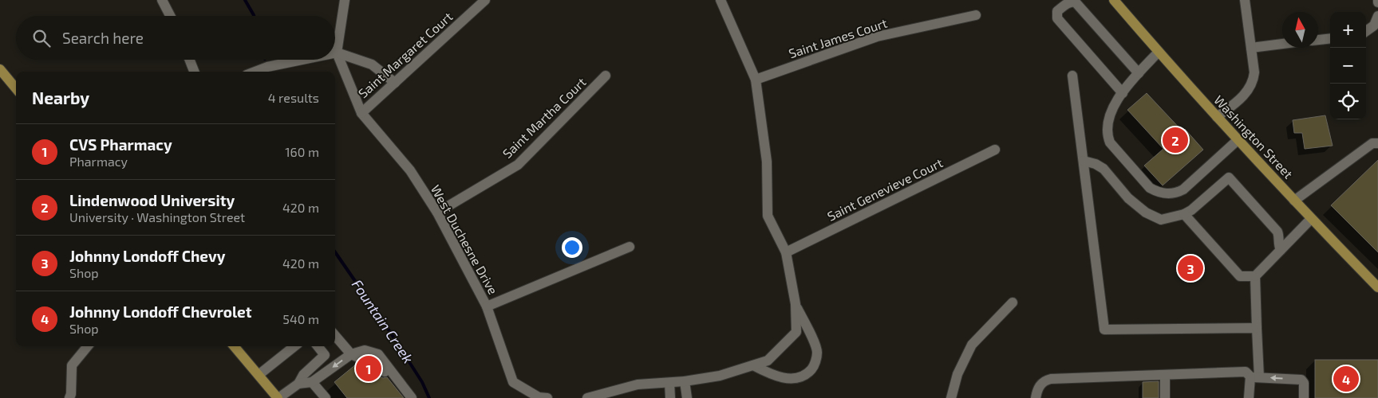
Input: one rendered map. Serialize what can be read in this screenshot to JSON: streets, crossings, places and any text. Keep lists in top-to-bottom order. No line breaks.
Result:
{"streets":{"main road":["Washington Street"],"street":["Saint James Court","Saint Margaret Court","Saint Martha Court","Saint Genevieve Court","West Duchesne Drive"]},"crossings":[["Saint Margaret Court","West Duchesne Drive"],["Saint Martha Court","West Duchesne Drive"]],"water":["Fountain Creek"],"north":"top","page":{"map_buttons":["+","−"],"search":"Search here","heading":["Nearby","4 results"],"list":[{"mark":"1","name":"CVS Pharmacy","note":"Pharmacy","value":"160 m"},{"mark":"2","name":"Lindenwood University","note":"University · Washington Street","value":"420 m"},{"mark":"3","name":"Johnny Londoff Chevy","note":"Shop","value":"420 m"},{"mark":"4","name":"Johnny Londoff Chevrolet","note":"Shop","value":"540 m"}],"pins":["2","3","1","4"]}}
